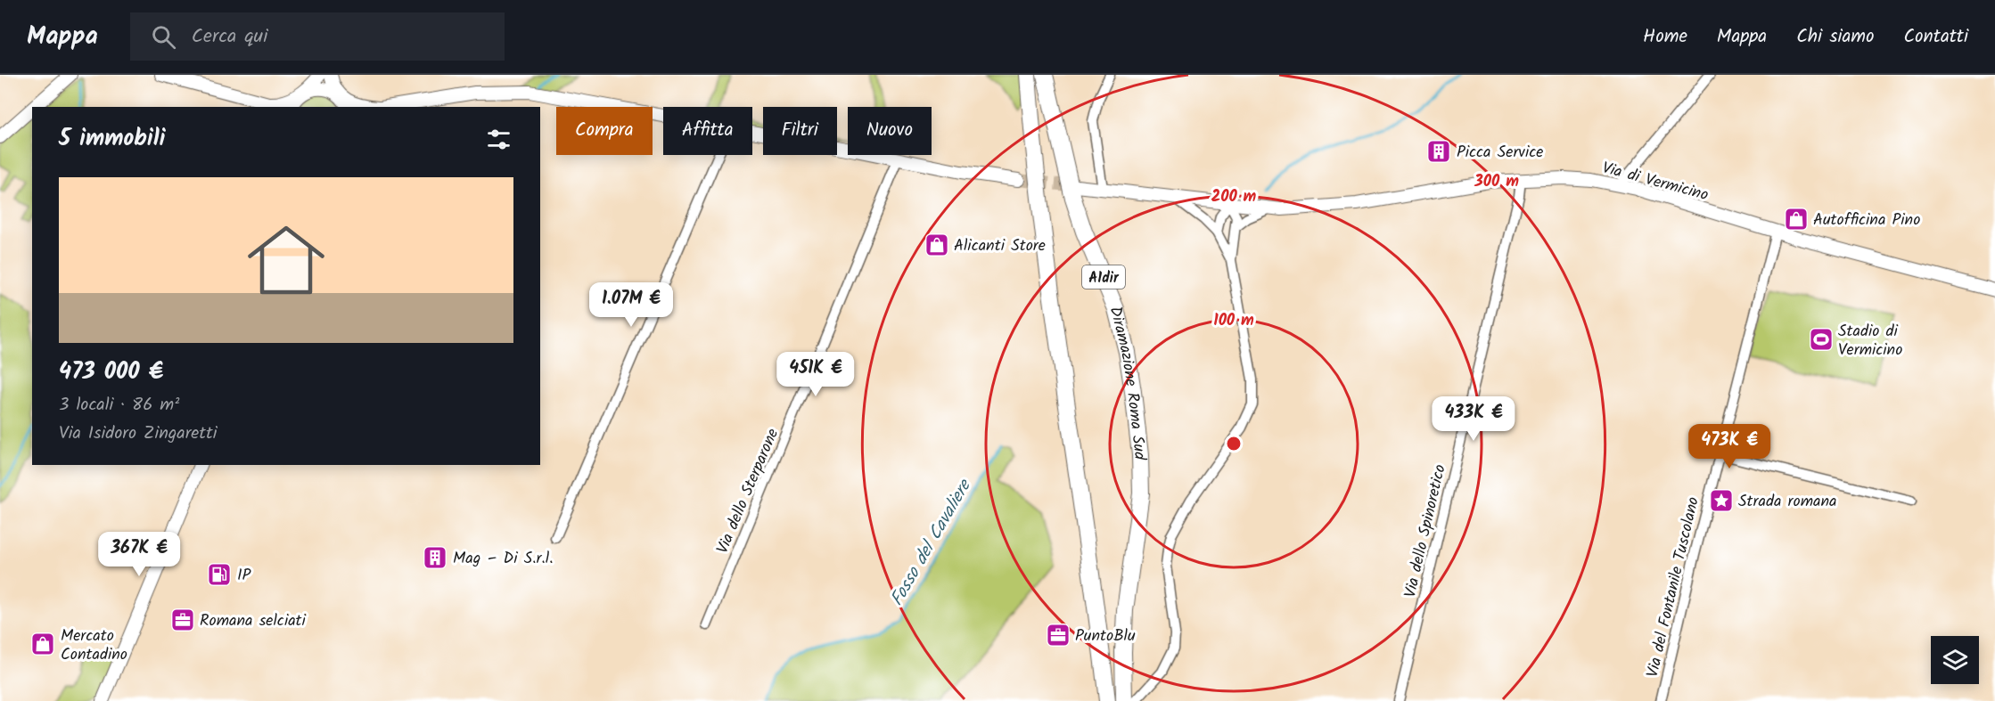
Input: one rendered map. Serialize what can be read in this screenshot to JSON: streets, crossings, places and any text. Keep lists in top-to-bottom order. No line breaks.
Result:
{"streets":{"highway":["A1dir","Diramazione Roma Sud"],"main road":["Via di Vermicino"],"street":["Via dello Sterparone","Via dello Spinoretico","Via del Fontanile Tuscolano"]},"crossings":[["Via di Vermicino","Via dello Spinoretico"],["Via di Vermicino","Via del Fontanile Tuscolano"]],"water":["Fosso del Cavaliere"],"places":{"building":["Picca Service","Mag – Di S.r.l."],"shop":["Autofficina Pino","Alicanti Store","Mercato Contadino"],"sports":["Stadio di Vermicino"],"place":["Strada romana"],"fuel station":["IP"],"office":["Romana selciati","PuntoBlu"]},"page":{"header":"Mappa","search":"Cerca qui","nav":["Home","Mappa","Chi siamo","Contatti"],"chip":["Compra","Affitta","Filtri","Nuovo"],"heading":"5 immobili","list":[{"name":"473 000 €","note":"3 locali · 86 m² · Via Isidoro Zingaretti"}],"price":["1.07M €","451K €","433K €","473K €","367K €"]},"rings":["300 m","200 m","100 m"]}
